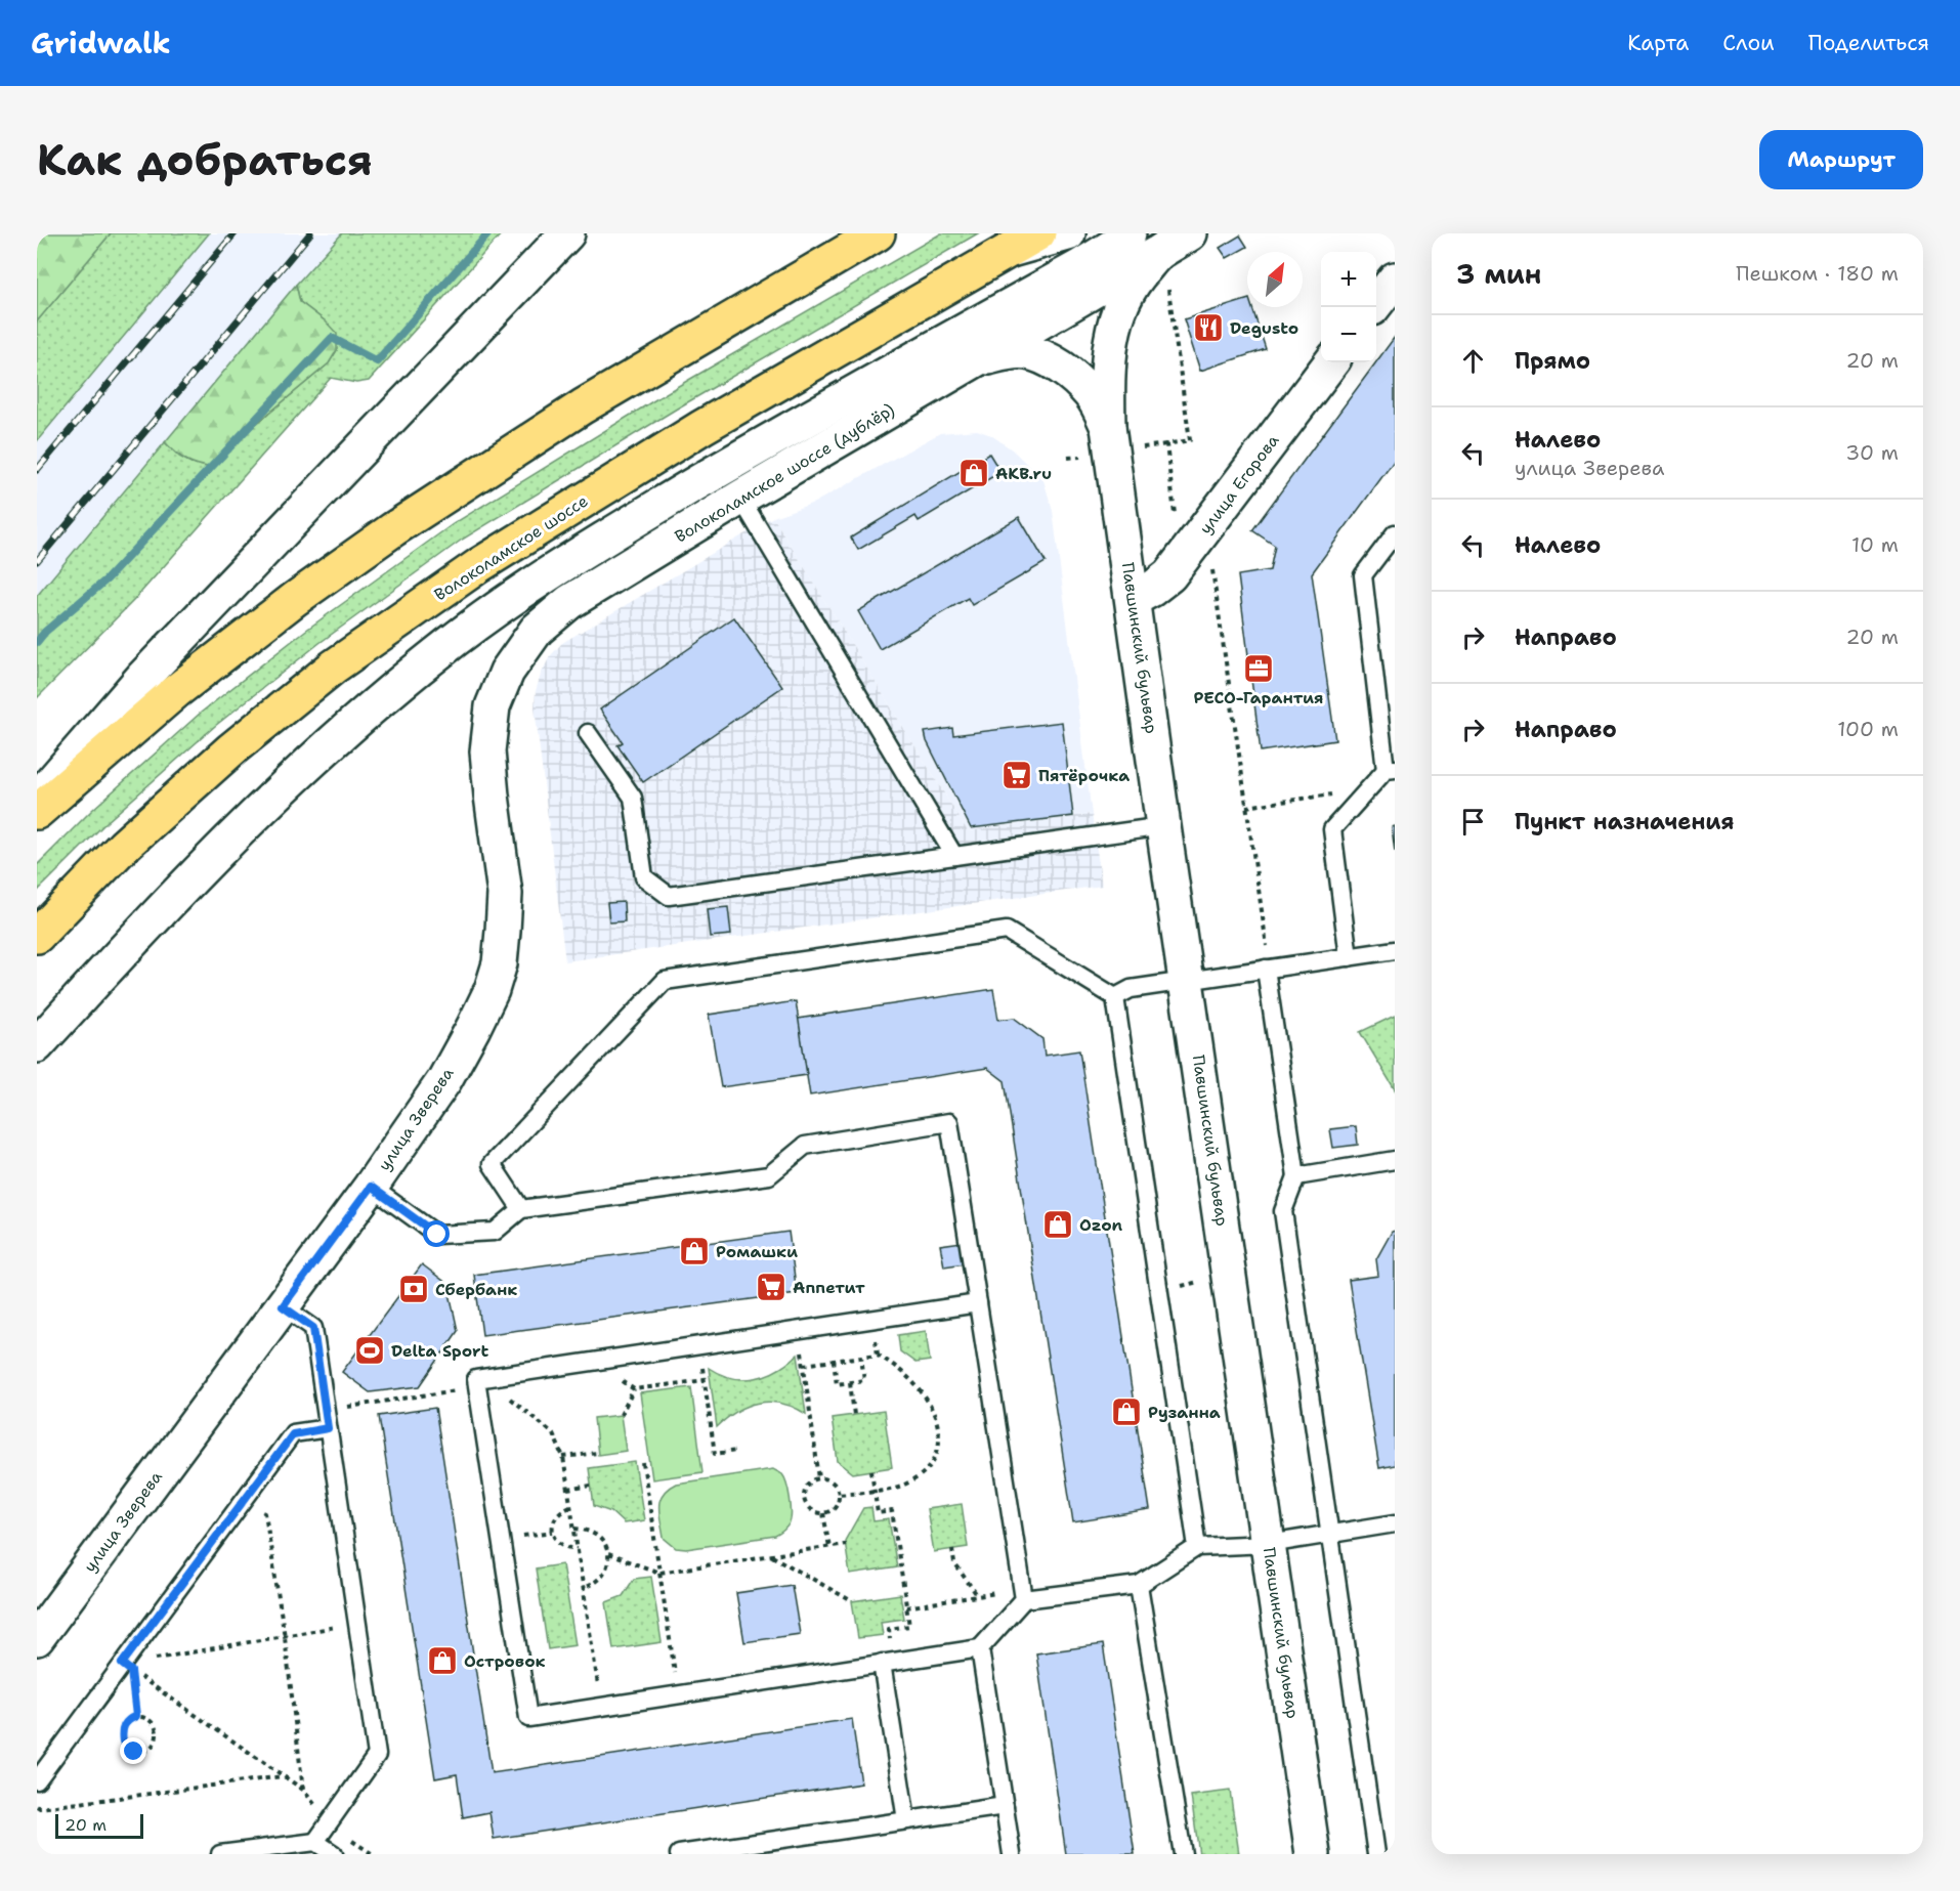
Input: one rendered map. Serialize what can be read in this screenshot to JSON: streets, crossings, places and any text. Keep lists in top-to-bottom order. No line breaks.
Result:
{"streets":{"main road":["Волоколамское шоссе"],"street":["Волоколамское шоссе (дублёр)","улица Егорова","Павшинский бульвар","улица Зверева"]},"crossings":[["Волоколамское шоссе (дублёр)","Павшинский бульвар"],["Волоколамское шоссе (дублёр)","улица Зверева"],["улица Егорова","Павшинский бульвар"]],"places":{"restaurant":["Degusto"],"shop":["AKB.ru","Ozon","Ромашки","Рузанна","Островок"],"office":["РЕСО-Гарантия"],"supermarket":["Пятёрочка","Аппетит"],"bank":["Сбербанк"],"sports":["Delta Sport"]},"scale_bar":"20 m","north":"top right","page":{"header":"Gridwalk","nav":["Карта","Слои","Поделиться"],"buttons":"Маршрут","title":"Как добраться","heading":["3 мин","Пешком · 180 m"],"map_buttons":["+","−"],"list":[["Прямо","20 m"],["Налево","улица Зверева","30 m"],["Налево","10 m"],["Направо","20 m"],["Направо","100 m"],"Пункт назначения"],"scale":"20 m"}}
